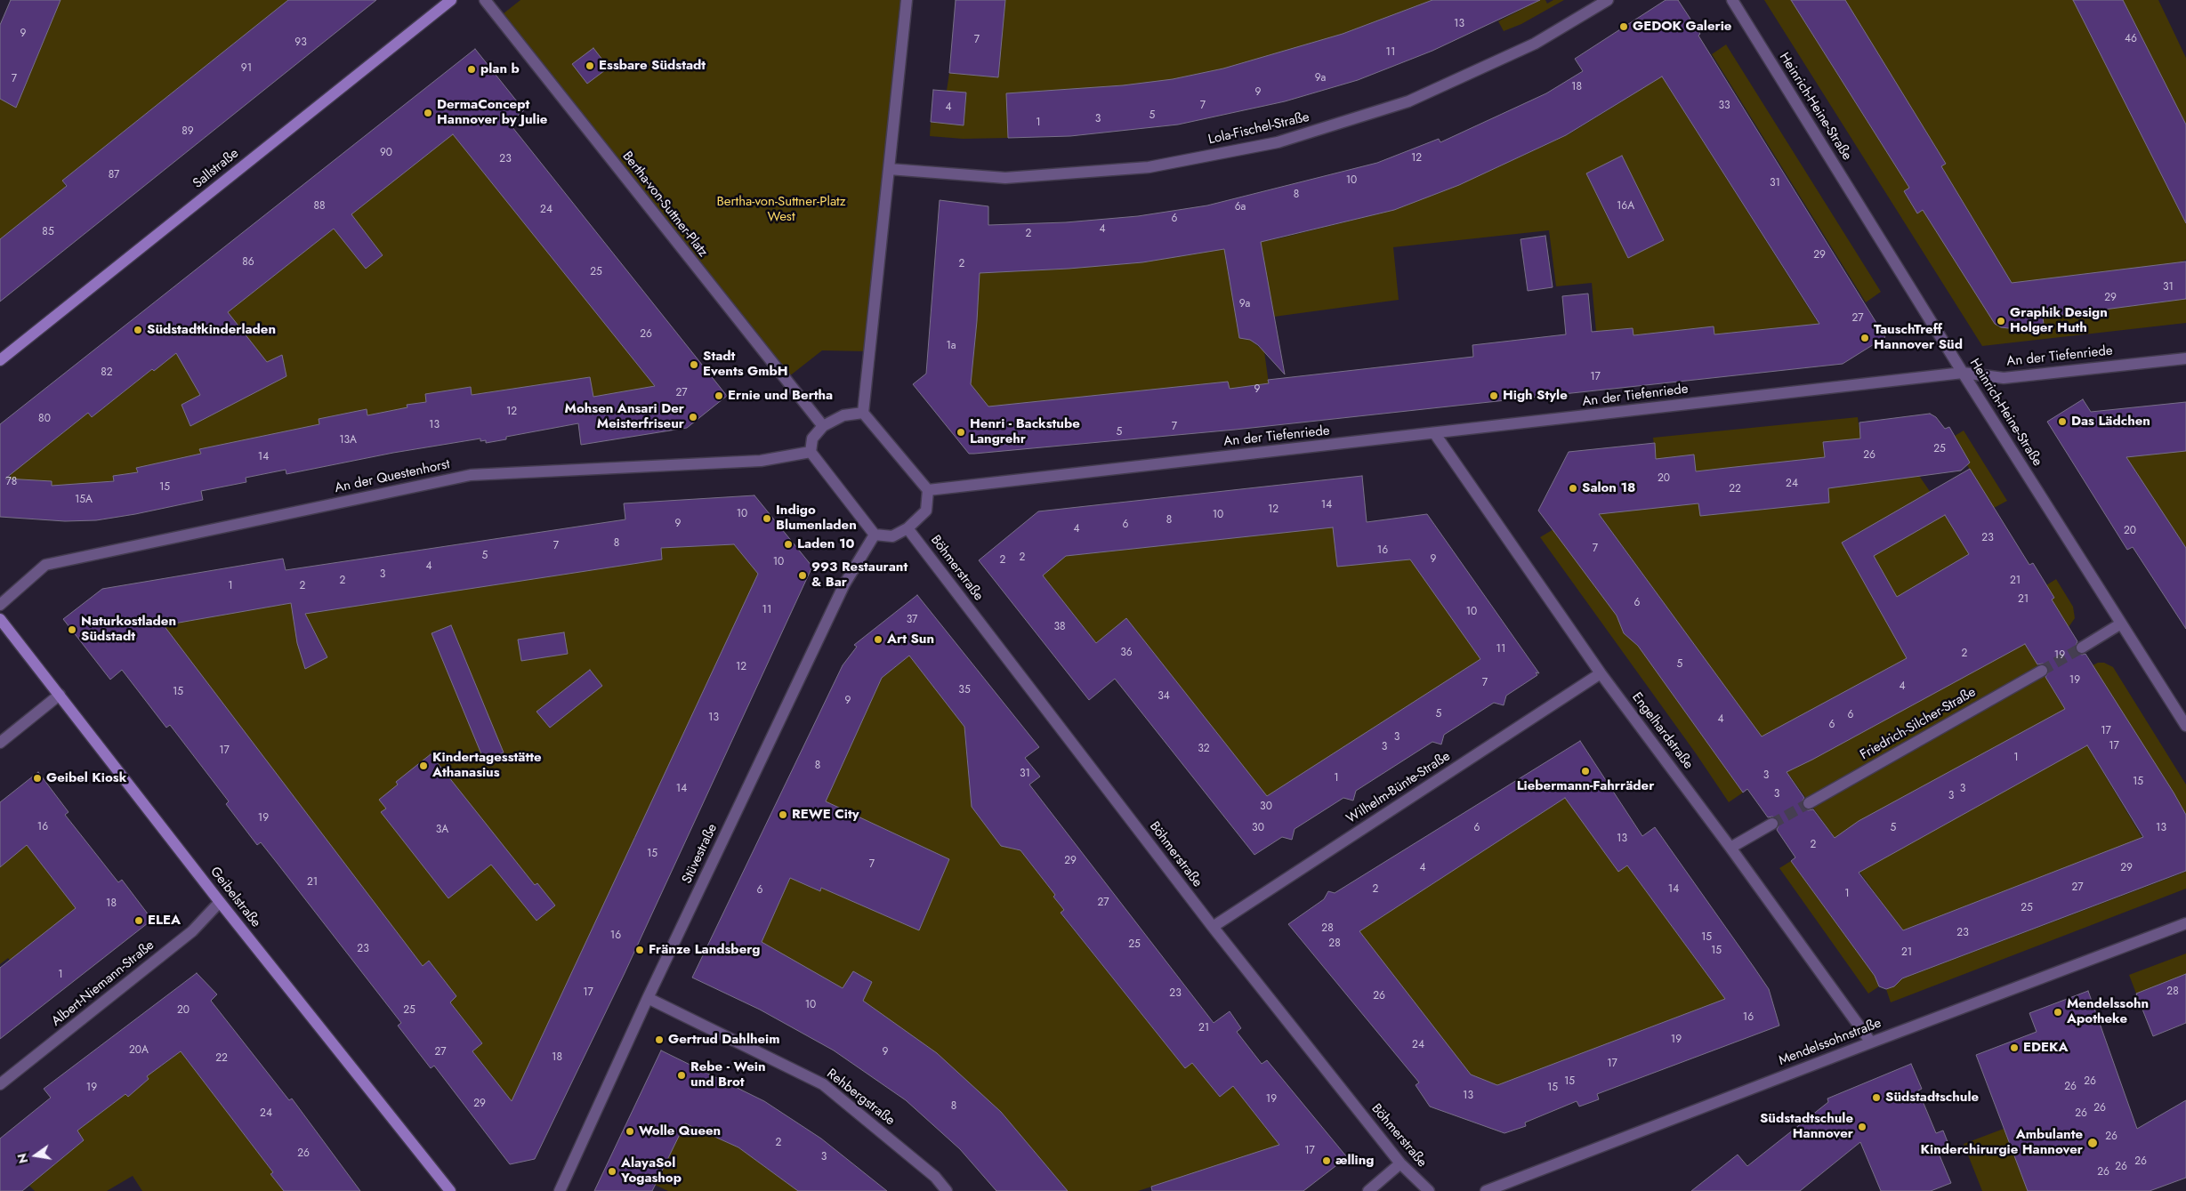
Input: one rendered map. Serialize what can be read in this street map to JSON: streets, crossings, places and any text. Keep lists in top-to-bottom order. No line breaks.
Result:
{"streets":{"street":["Heinrich-Heine-Straße","Lola-Fischel-Straße","Sallstraße","Bertha-von-Suttner-Platz","An der Tiefenriede","An der Questenhorst","Böhmerstraße","Friedrich-Silcher-Straße","Engelhardstraße","Wilhelm-Bünte-Straße","Stüvestraße","Geibelstraße","Albert-Niemann-Straße","Mendelssohnstraße","Rehbergstraße"]},"crossings":[["Heinrich-Heine-Straße","An der Tiefenriede"],["An der Tiefenriede","Engelhardstraße"],["Böhmerstraße","Wilhelm-Bünte-Straße"],["Engelhardstraße","Wilhelm-Bünte-Straße"],["Engelhardstraße","Mendelssohnstraße"],["Stüvestraße","Rehbergstraße"],["Geibelstraße","Albert-Niemann-Straße"]],"parks":["Bertha-von-Suttner-Platz West"],"places":["GEDOK Galerie","Essbare Südstadt","plan b","DermaConcept Hannover by Julie","Graphik Design Holger Huth","Südstadtkinderladen","TauschTreff Hannover Süd","Stadt Events GmbH","Ernie und Bertha","High Style","Mohsen Ansari Der Meisterfriseur","Das Lädchen","Henri - Backstube Langrehr","Salon 18","Indigo Blumenladen","Laden 10","993 Restaurant & Bar","Naturkostladen Südstadt","Art Sun","Kindertagesstätte Athanasius","Liebermann-Fahrräder","Geibel Kiosk","REWE City","ELEA","Fränze Landsberg","Mendelssohn Apotheke","Gertrud Dahlheim","EDEKA","Rebe - Wein und Brot","Südstadtschule","Südstadtschule Hannover","Wolle Queen","Ambulante Kinderchirurgie Hannover","ælling","AlayaSol Yogashop"],"house_numbers":["13","9","46","7","93","11","91","9a","7","18","9","7","33","4","5","3","1","89","90","12","23","87","10","31","8","88","16A","6a","24","6","4","85","2","29","86","2","25","31","29","9a","27","26","1a","82","17","9","27","12","80","13","7","5","13A","25","26","14","20","78","24","15","22","15A","14","12","10","10","8","9","6","4","20","23","8","7","7","16","5","2","9","2","10","4","3","2","21","1","2","21","6","11","10","37","38","11","36","2","19","5","12","19","7","4","35","15","34","9","5","6","13","4","6","17","3","17","3","32","17","1","8","31","3","1","15","14","3","3","3","30","19","16","30","6","5","13","3A","13","2","15","29","7","4","29","21","27","2","14","6","1","27","18","25","28","23","16","15","28","25","23","15","21","1","28","17","23","26","10","20","25","16","21","19","24","20A","27","9","18","22","17","15","26","26","19","15","13","19","29","8","26","24","26","26","2","17","26","3","26","26","26"],"north":"left"}
